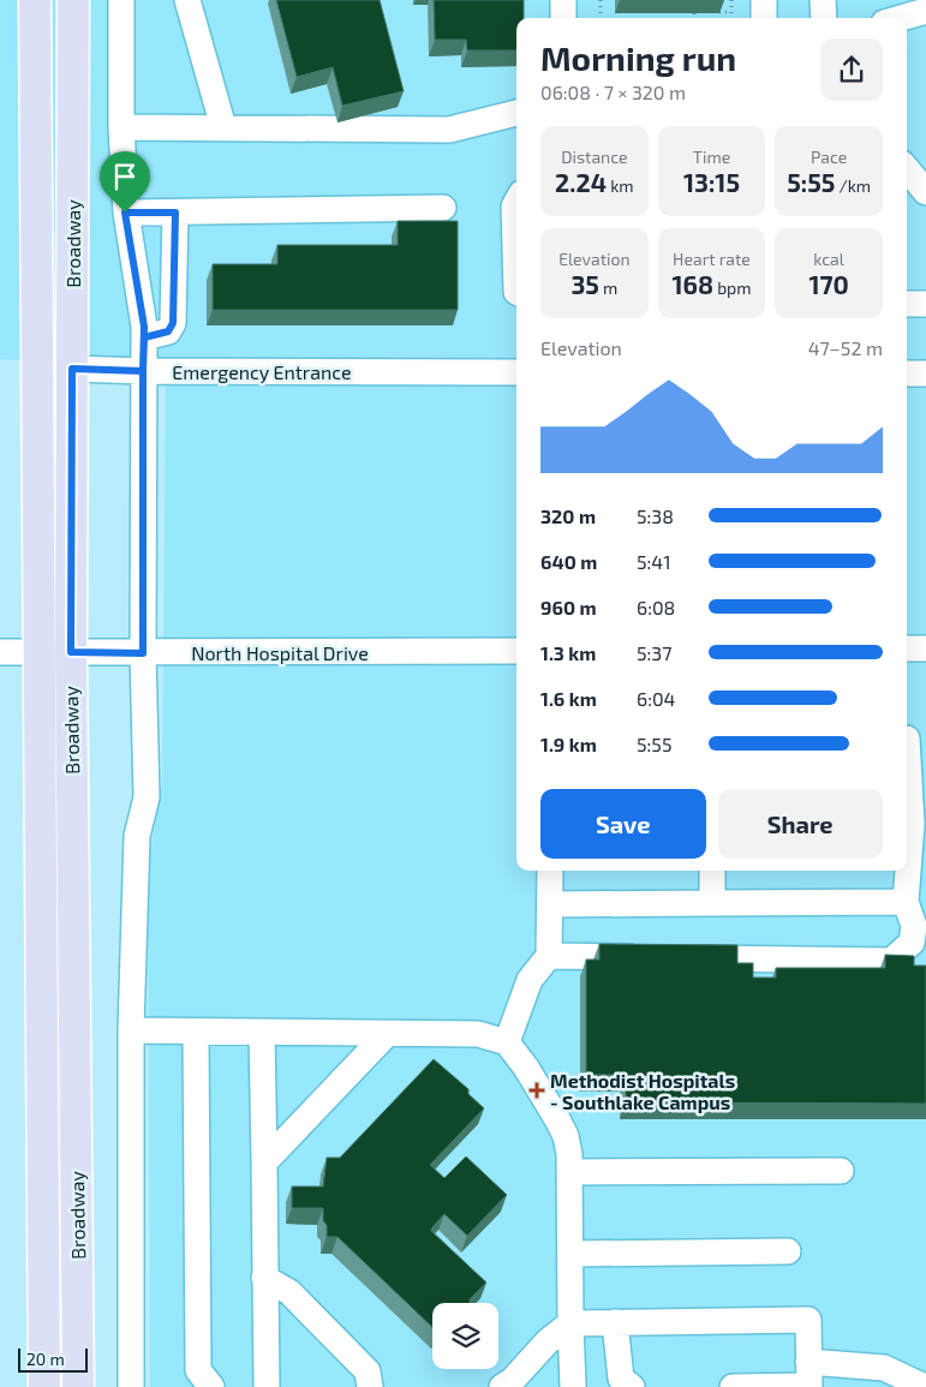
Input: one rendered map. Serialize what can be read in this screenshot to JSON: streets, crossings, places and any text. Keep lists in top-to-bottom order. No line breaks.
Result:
{"streets":{"main road":["Broadway"],"street":["Emergency Entrance","North Hospital Drive"]},"crossings":[["Broadway","Emergency Entrance"],["Broadway","North Hospital Drive"]],"places":{"health":["Methodist Hospitals - Southlake Campus"]},"scale_bar":"20 m","page":{"heading":["Morning run","06:08 · 7 × 320 m"],"stats":[["Distance","2.24 km"],["Time","13:15"],["Pace","5:55 /km"],["Elevation","35 m"],["Heart rate","168 bpm"],["kcal","170"]],"chart":["Elevation","47–52 m"],"list":[{"name":"320 m","note":"5:38"},{"name":"640 m","note":"5:41"},{"name":"960 m","note":"6:08"},{"name":"1.3 km","note":"5:37"},{"name":"1.6 km","note":"6:04"},{"name":"1.9 km","note":"5:55"}],"buttons":["Save","Share"],"scale":"20 m"}}
